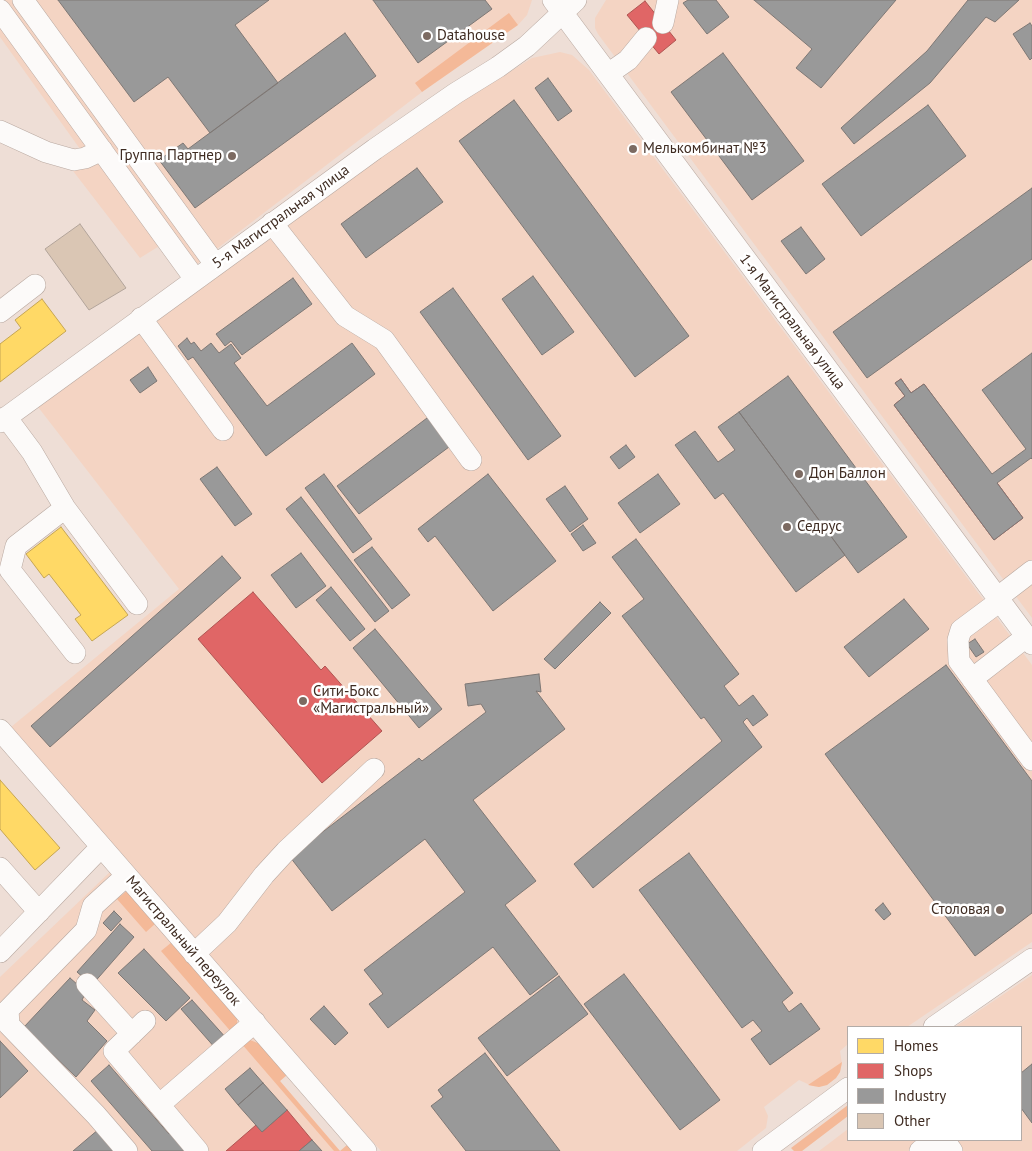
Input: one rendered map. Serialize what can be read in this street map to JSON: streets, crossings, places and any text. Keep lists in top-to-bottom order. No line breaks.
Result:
{"streets":{"street":["5-я Магистральная улица","1-я Магистральная улица","Магистральный переулок"]},"crossings":[["5-я Магистральная улица","1-я Магистральная улица"]],"places":["Datahouse","Мелькомбинат №3","Группа Партнер","Дон Баллон","Седрус","Сити-Бокс «Магистральный»","Столовая"],"legend":["Homes","Shops","Industry","Other"]}
